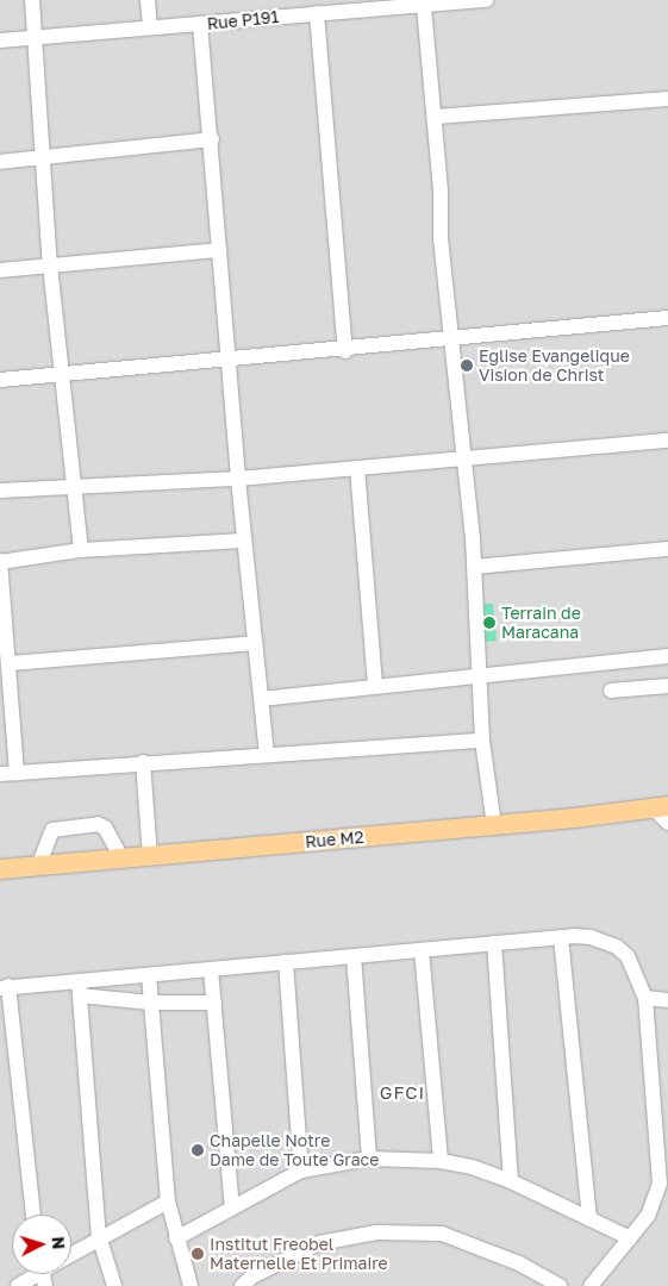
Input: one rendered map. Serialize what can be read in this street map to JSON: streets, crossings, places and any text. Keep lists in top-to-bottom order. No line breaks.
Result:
{"streets":{"main road":["Rue M2"],"street":["Rue P191"]},"districts":["GFCI"],"places":["Eglise Evangelique Vision de Christ","Terrain de Maracana","Chapelle Notre Dame de Toute Grace","Institut Freobel Maternelle Et Primaire"],"north":"right"}
